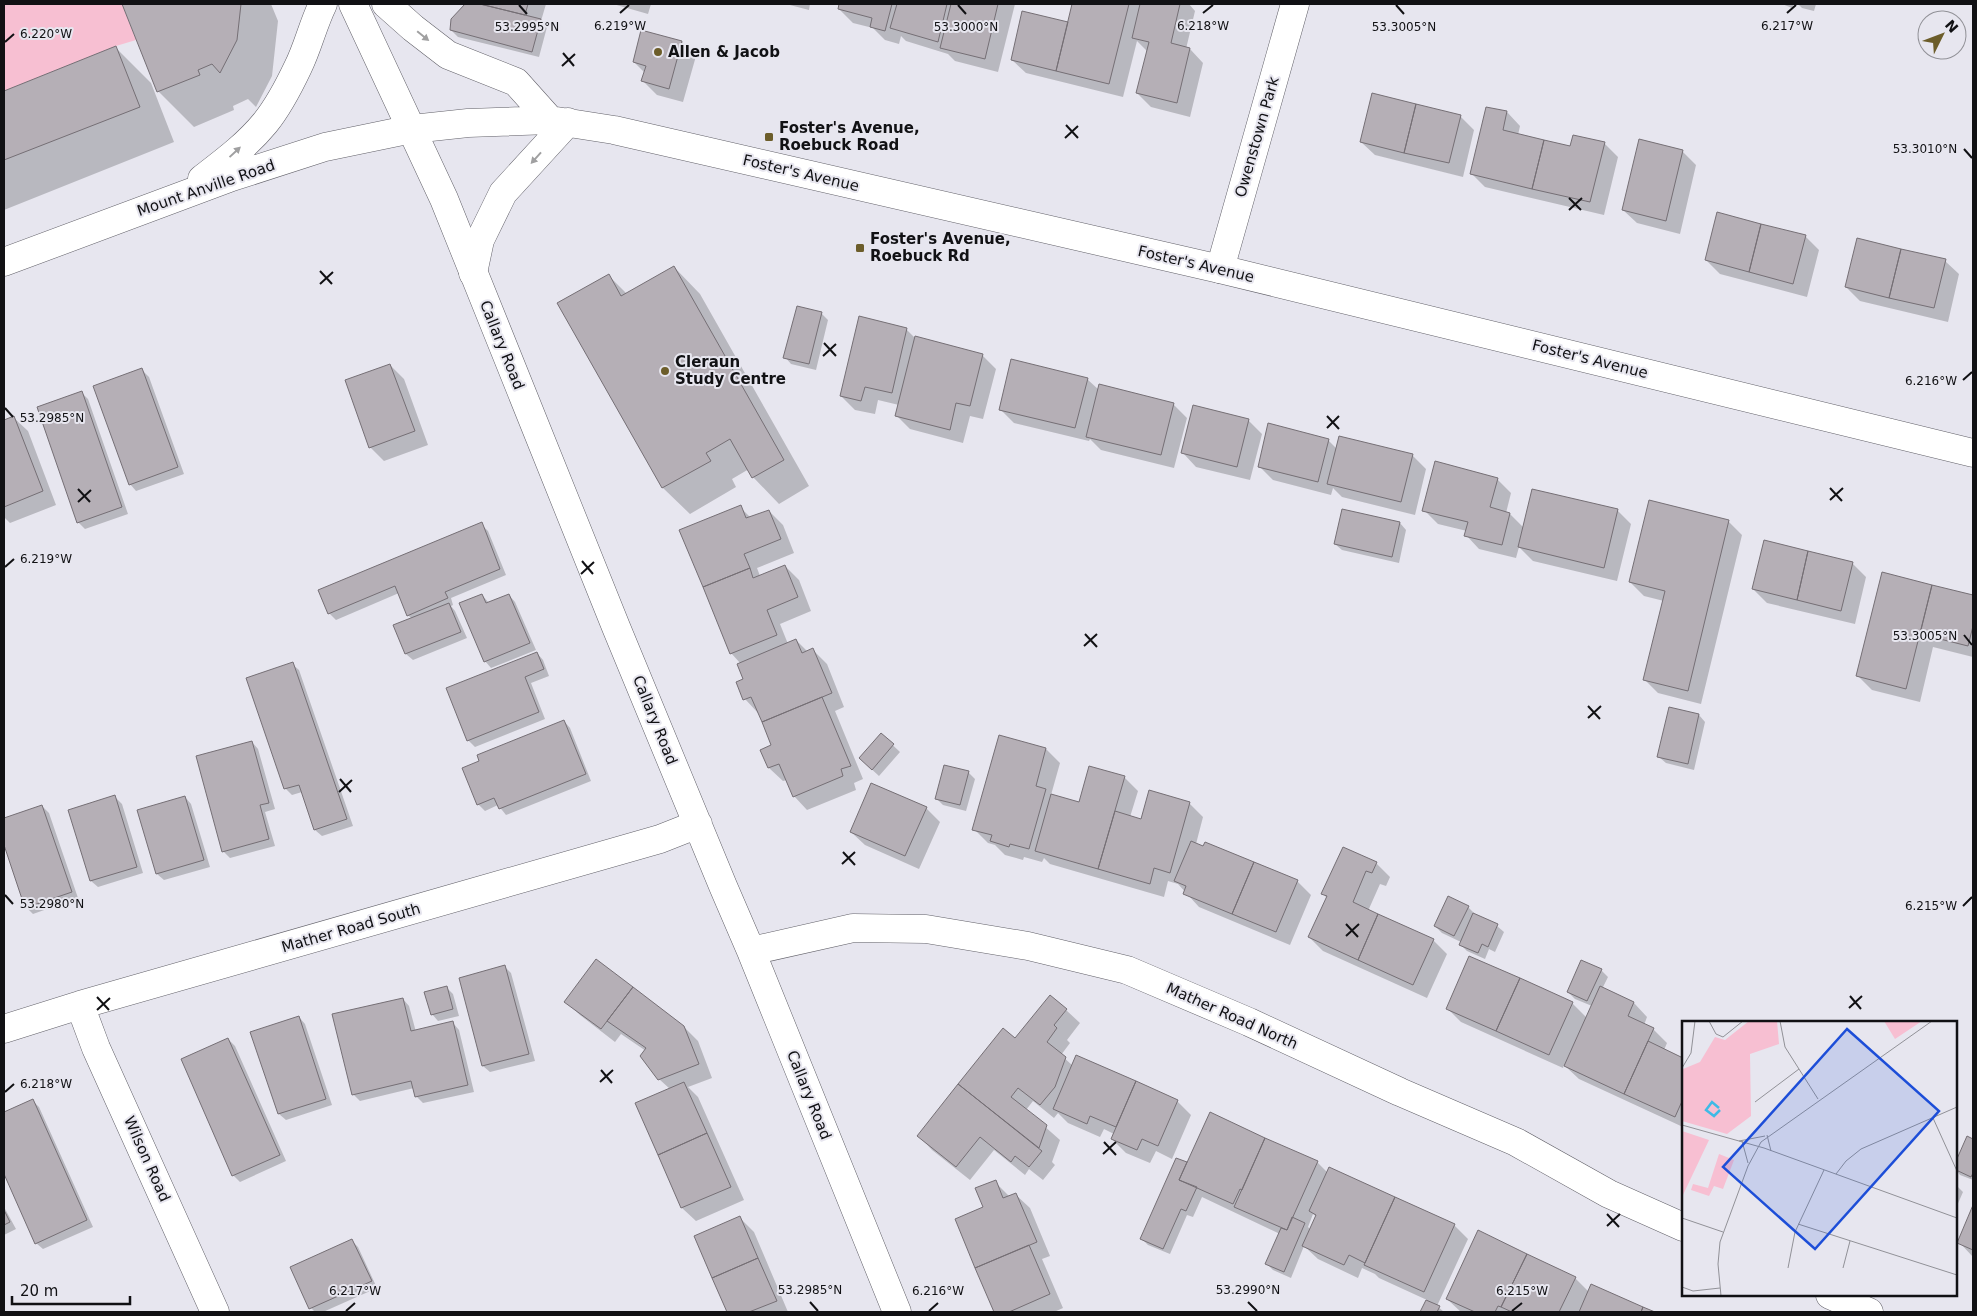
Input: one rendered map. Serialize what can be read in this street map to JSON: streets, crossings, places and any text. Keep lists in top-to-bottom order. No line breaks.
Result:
{"streets":{"street":["Owenstown Park","Foster's Avenue","Mount Anville Road","Callary Road","Mather Road South","Mather Road North","Wilson Road"]},"crossings":[["Owenstown Park","Foster's Avenue"],["Foster's Avenue","Mount Anville Road"],["Foster's Avenue","Callary Road"],["Mount Anville Road","Callary Road"],["Callary Road","Mather Road South"],["Callary Road","Mather Road North"],["Mather Road South","Wilson Road"]],"places":{"other":["Allen & Jacob","Cleraun Study Centre"],"transit":["Foster's Avenue, Roebuck Road","Foster's Avenue, Roebuck Rd"]},"scale_bar":"20 m","north":"top right","coordinates":["6.219°W","6.218°W","6.217°W","53.2995°N","53.3005°N","53.3000°N","6.220°W","53.3010°N","6.216°W","53.2985°N","53.2980°N","6.215°W","53.2990°N"]}
